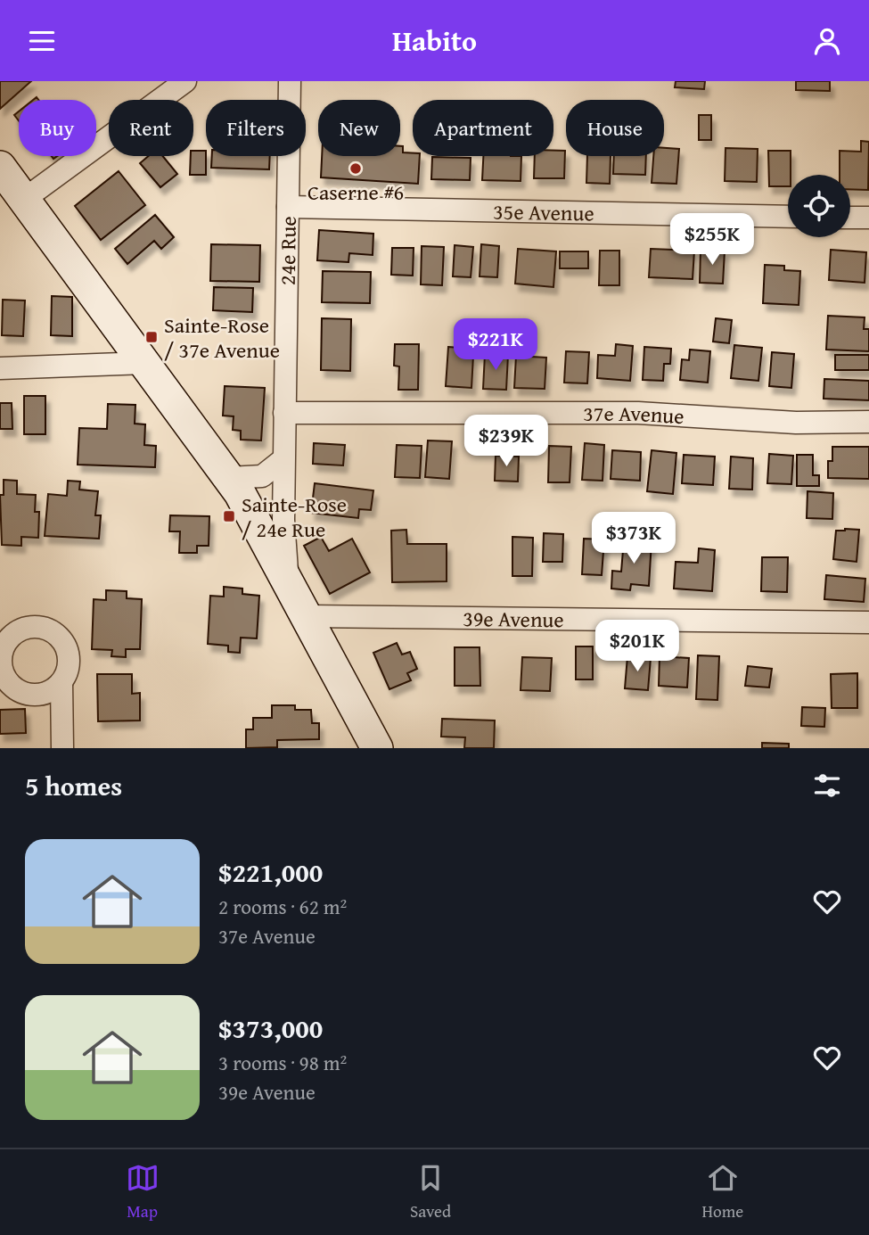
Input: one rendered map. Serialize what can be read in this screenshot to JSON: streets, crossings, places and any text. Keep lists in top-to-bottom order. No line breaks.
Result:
{"streets":{"street":["35e Avenue","24e Rue","37e Avenue","39e Avenue"]},"crossings":[["35e Avenue","24e Rue"],["24e Rue","37e Avenue"]],"places":{"other":["Caserne #6"],"transit":["Sainte-Rose / 37e Avenue","Sainte-Rose / 24e Rue"]},"page":{"header":"Habito","chip":["Buy","Rent","Filters","New","Apartment","House"],"price":["$255K","$221K","$239K","$373K","$201K"],"heading":"5 homes","list":[{"name":"$221,000","note":"2 rooms · 62 m² · 37e Avenue"},{"name":"$373,000","note":"3 rooms · 98 m² · 39e Avenue"}],"tabs":["Map","Saved","Home"]}}
